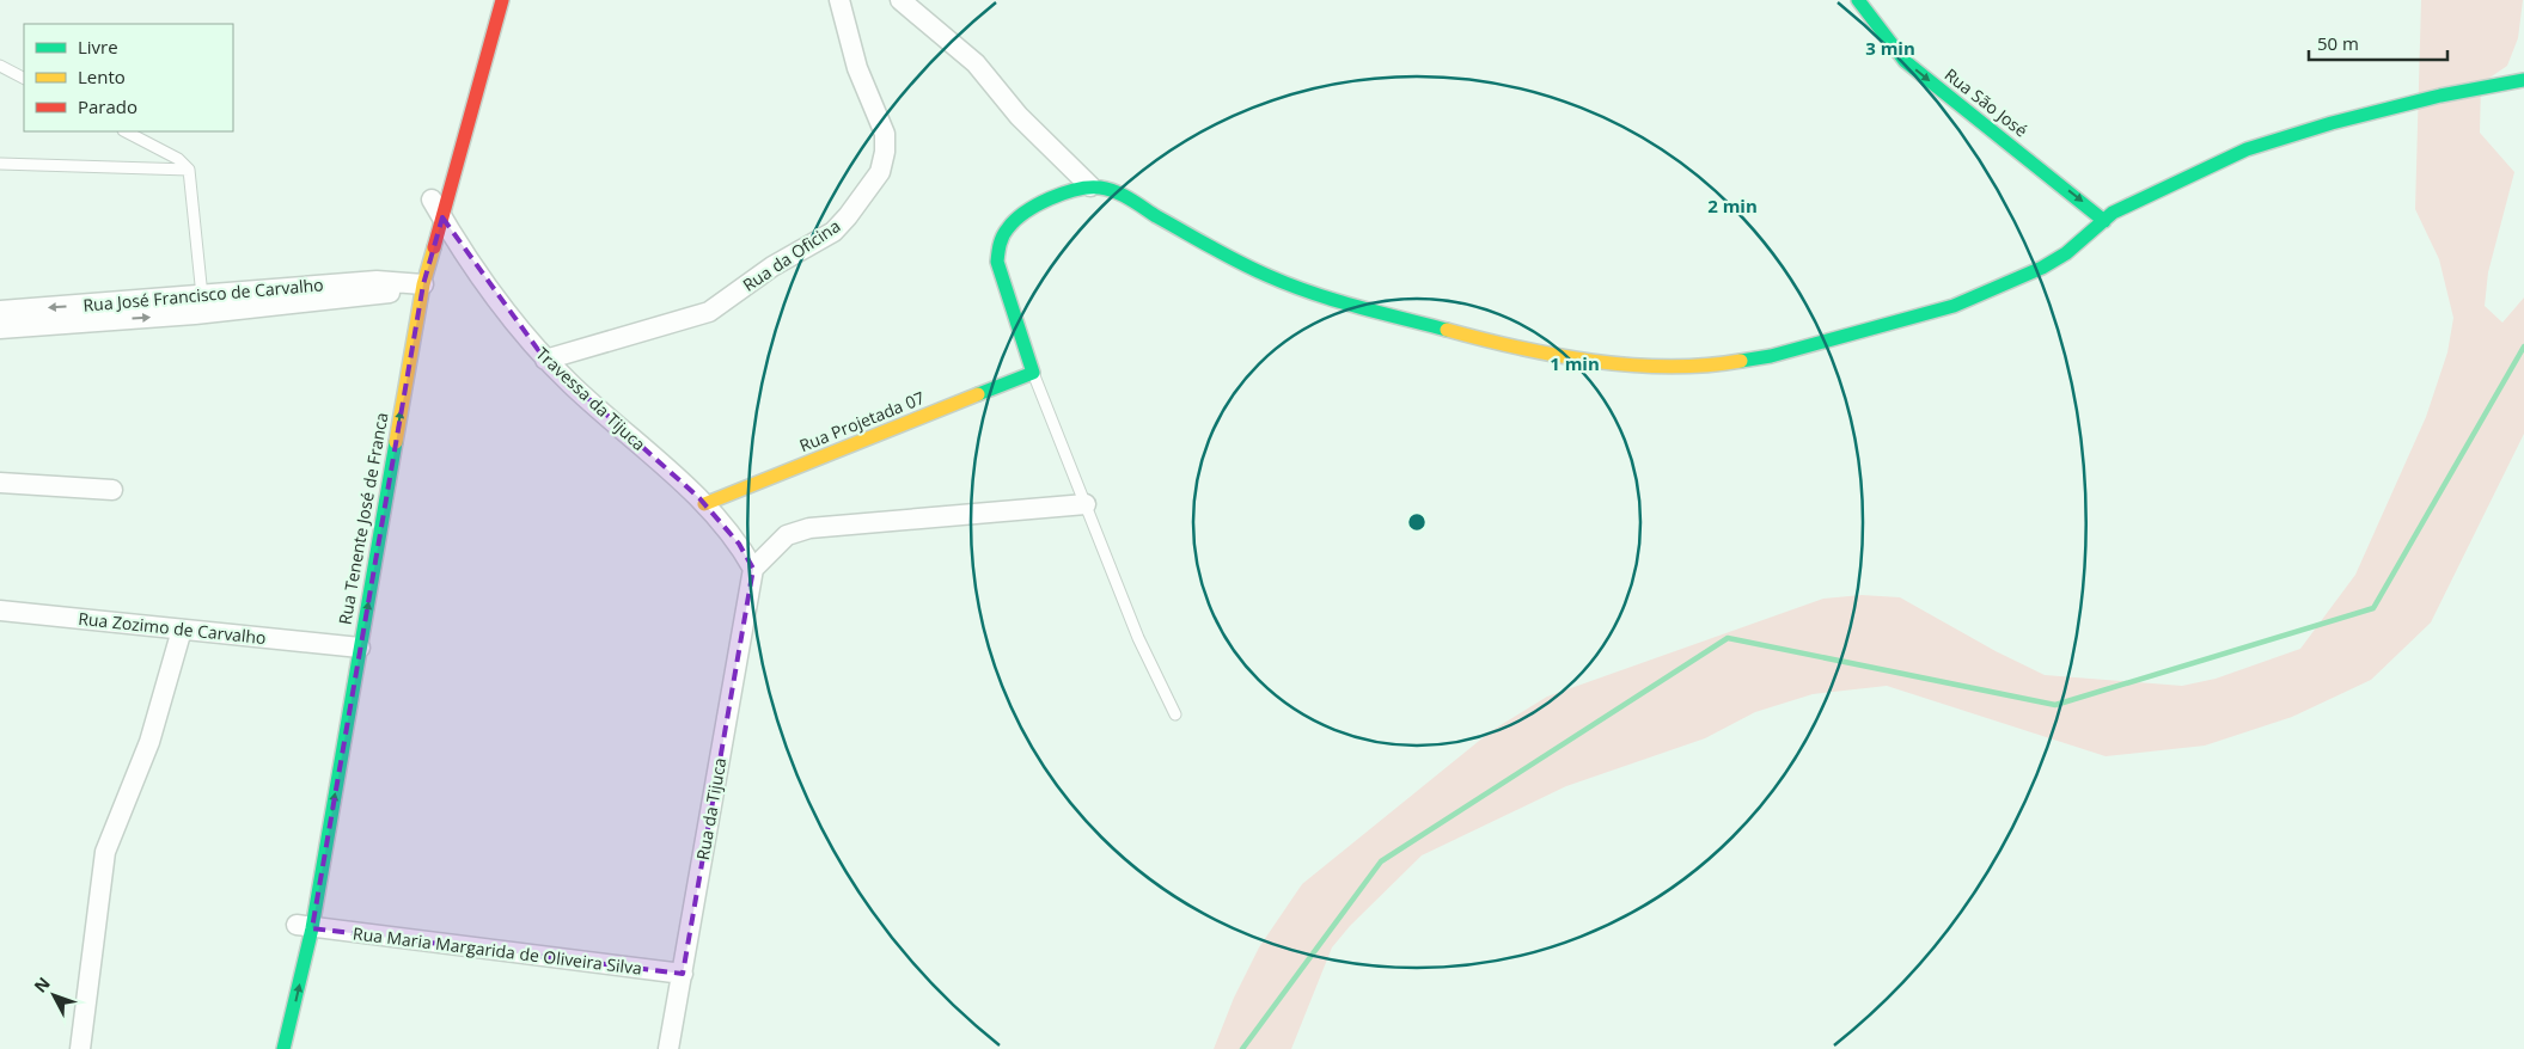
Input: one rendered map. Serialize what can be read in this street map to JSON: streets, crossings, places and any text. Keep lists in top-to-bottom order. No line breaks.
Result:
{"streets":{"street":["Rua São José","Rua da Oficina","Rua José Francisco de Carvalho","Travessa da Tijuca","Rua Projetada 07","Rua Tenente José de Franca","Rua Zozimo de Carvalho","Rua da Tijuca","Rua Maria Margarida de Oliveira Silva"]},"crossings":[["Rua da Oficina","Travessa da Tijuca"],["Rua José Francisco de Carvalho","Rua Tenente José de Franca"],["Travessa da Tijuca","Rua Projetada 07"],["Travessa da Tijuca","Rua Tenente José de Franca"],["Travessa da Tijuca","Rua da Tijuca"],["Rua Tenente José de Franca","Rua Zozimo de Carvalho"],["Rua Tenente José de Franca","Rua Maria Margarida de Oliveira Silva"],["Rua da Tijuca","Rua Maria Margarida de Oliveira Silva"]],"one_way":["Rua São José","Rua Tenente José de Franca"],"legend":["Livre","Lento","Parado"],"scale_bar":"50 m","north":"top left","rings":["3 min","2 min","1 min"]}
